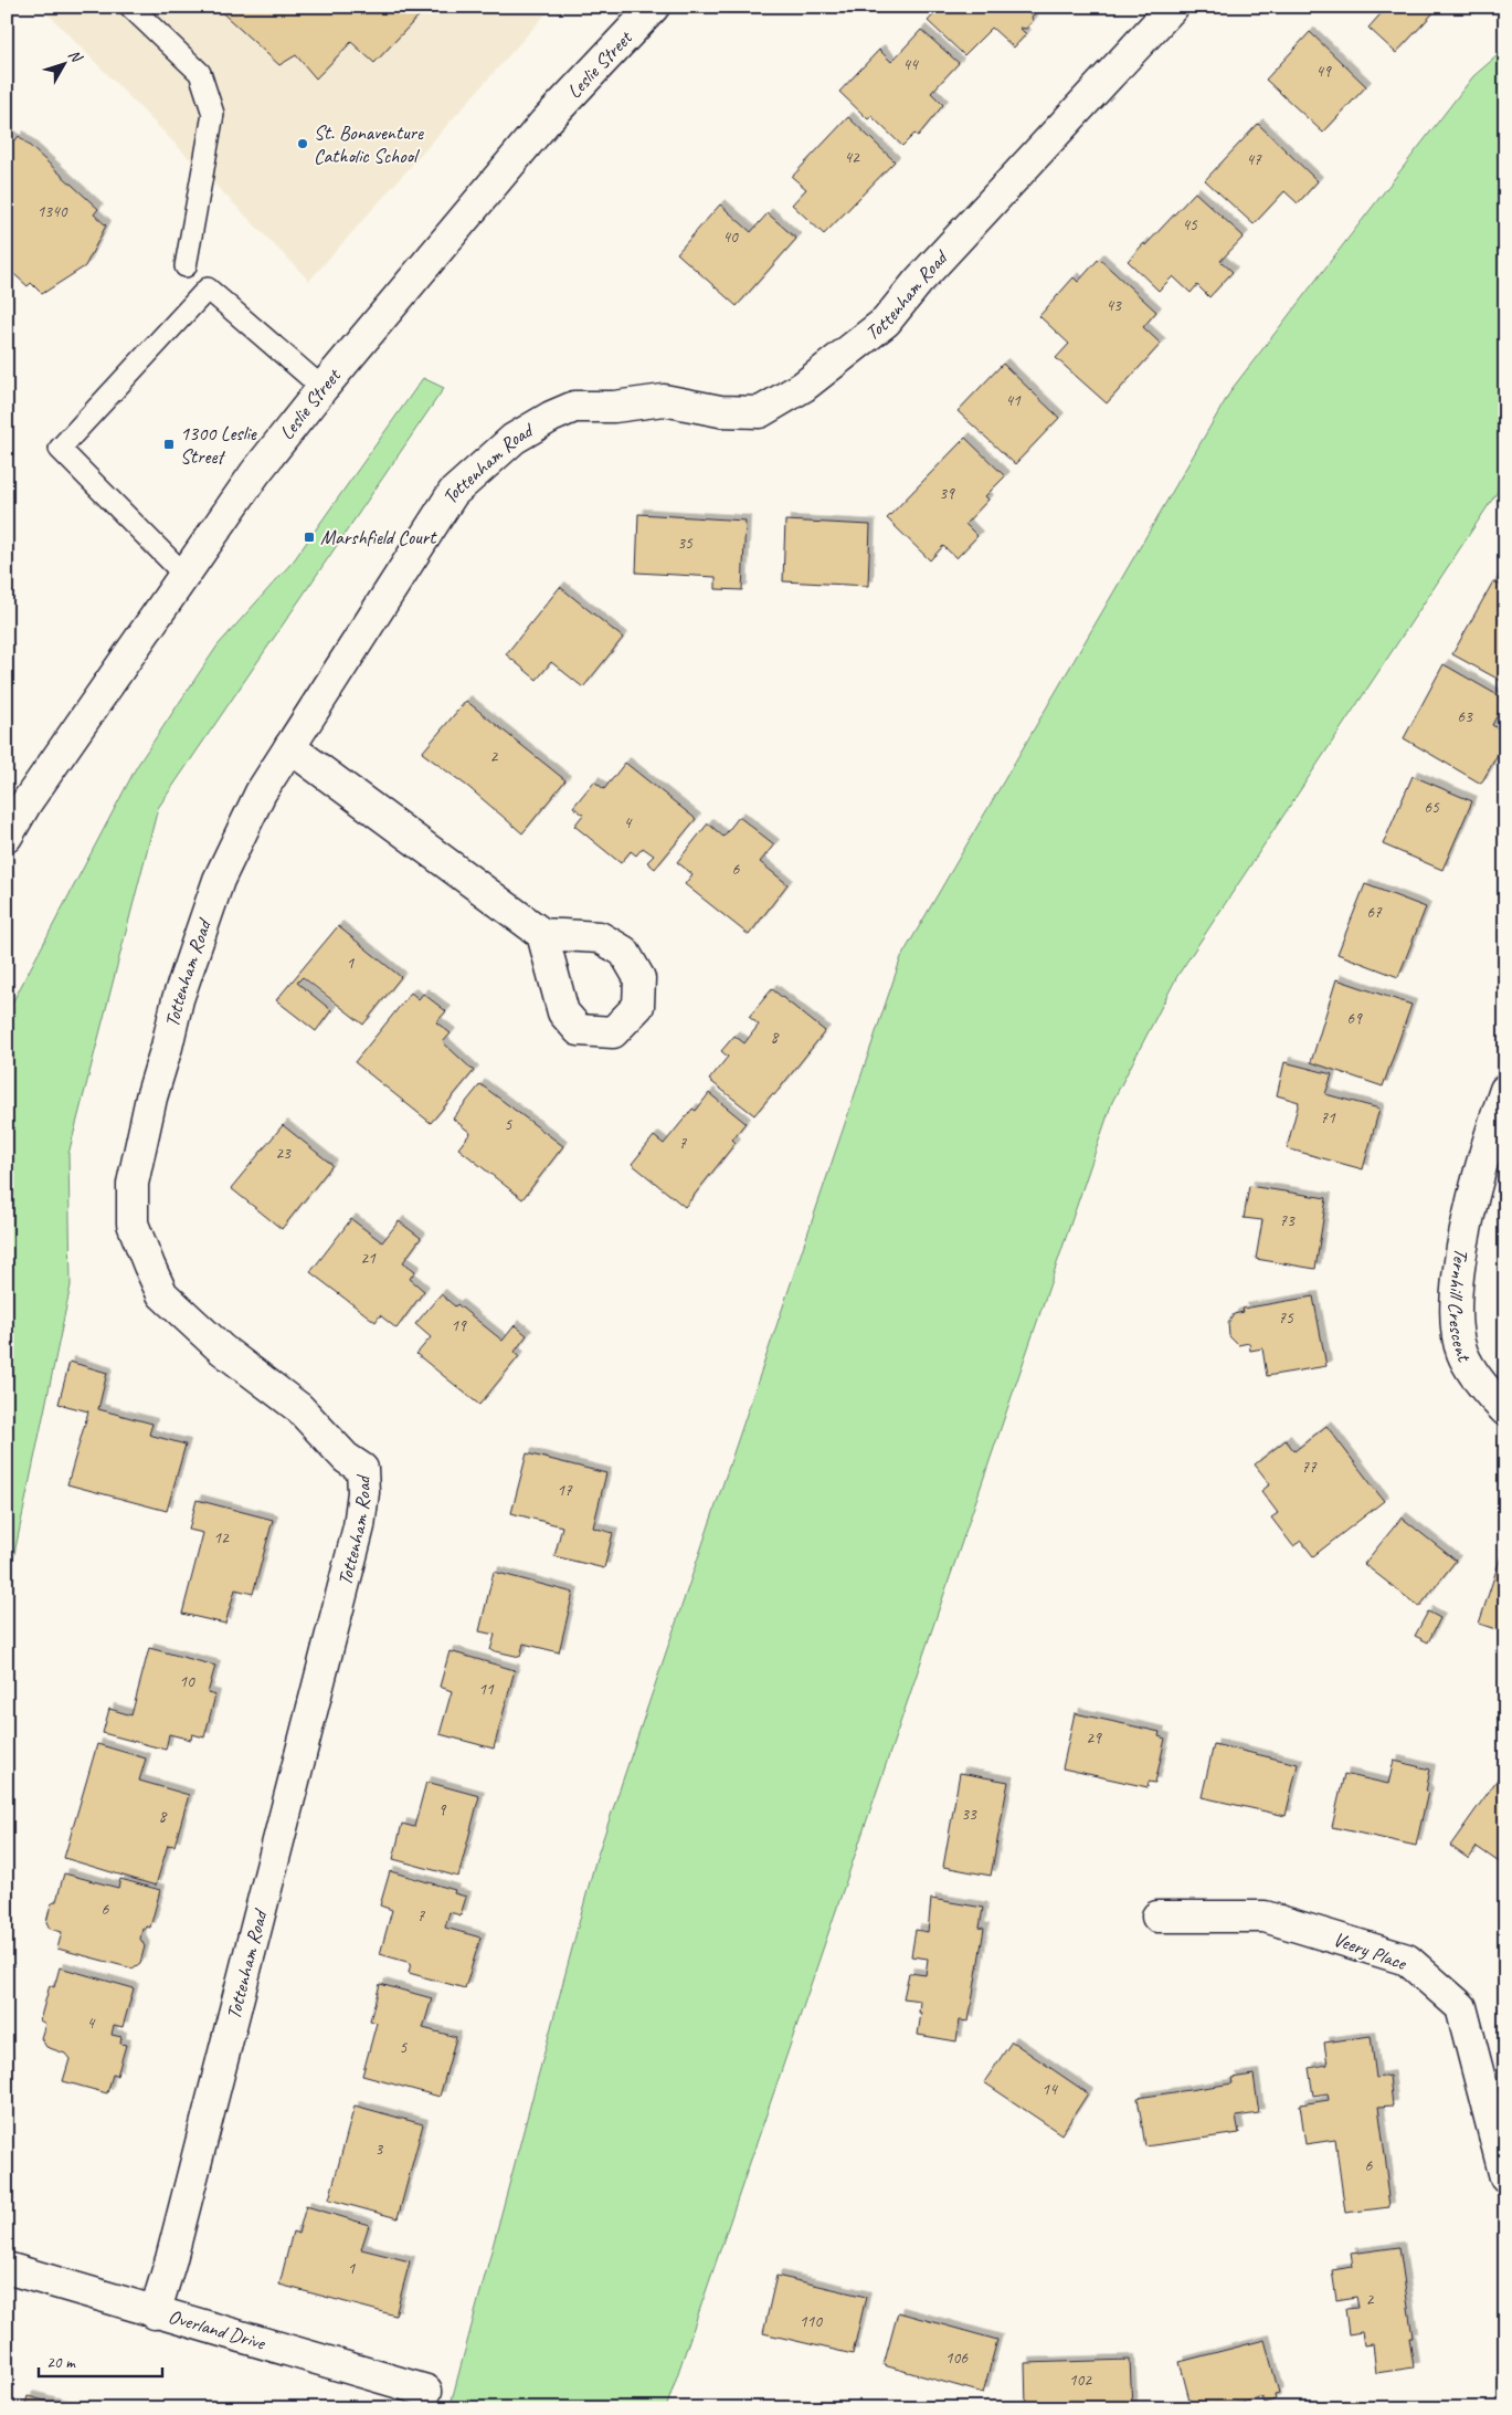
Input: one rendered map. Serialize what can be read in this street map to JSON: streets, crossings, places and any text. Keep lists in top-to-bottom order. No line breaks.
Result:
{"streets":{"street":["Leslie Street","Tottenham Road","Ternhill Crescent","Veery Place","Overland Drive"]},"crossings":[["Tottenham Road","Overland Drive"]],"places":{"other":["St. Bonaventure Catholic School"],"transit":["1300 Leslie Street","Marshfield Court"]},"house_numbers":["44","49","42","47","1340","45","40","43","41","39","35","63","2","65","4","6","67","1","69","8","71","5","7","23","73","21","75","19","77","17","12","10","11","29","9","33","8","6","7","4","5","14","3","6","1","2","110","106","102"],"scale_bar":"20 m","north":"top right"}
